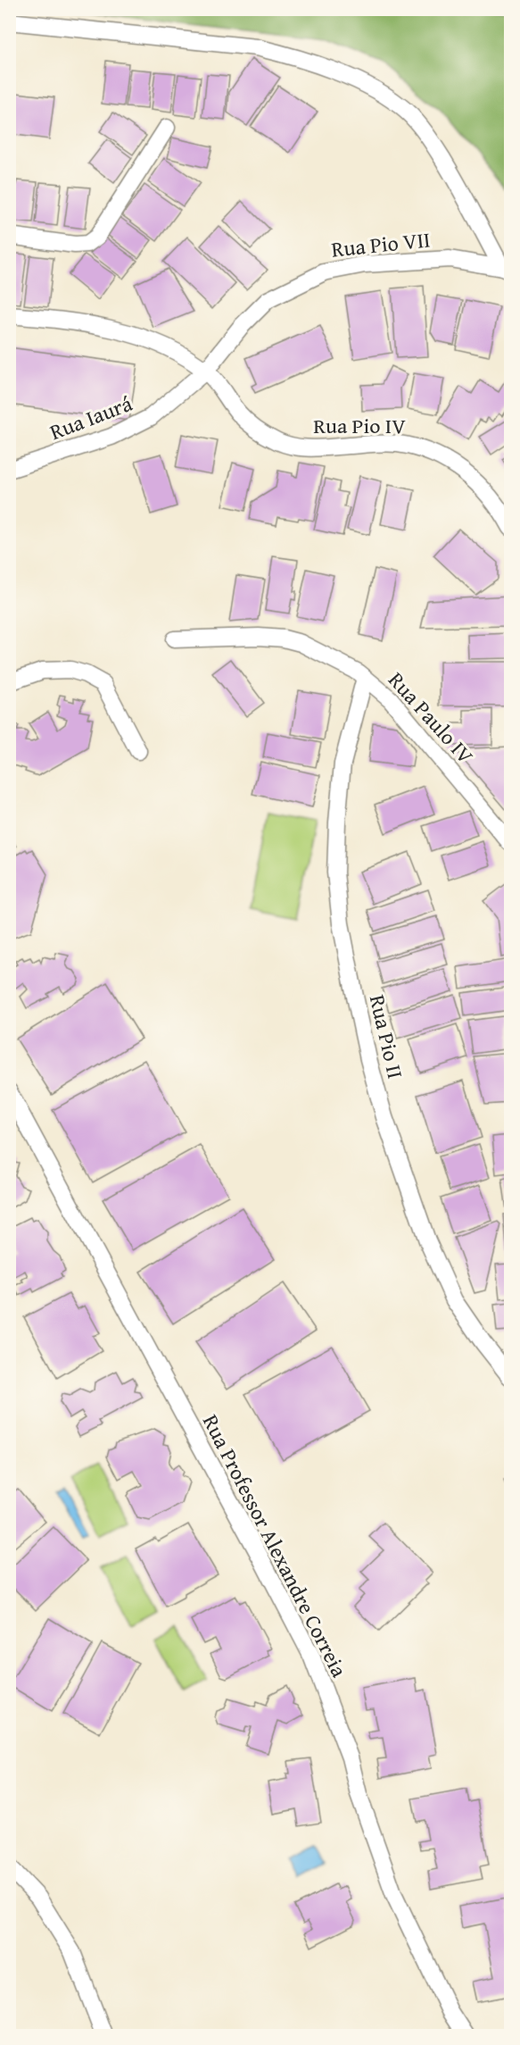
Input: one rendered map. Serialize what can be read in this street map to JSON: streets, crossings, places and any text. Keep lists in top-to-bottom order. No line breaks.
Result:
{"streets":{"street":["Rua Pio VII","Rua Iaurá","Rua Pio IV","Rua Paulo IV","Rua Pio II","Rua Professor Alexandre Correia"]},"crossings":[["Rua Pio VII","Rua Iaurá"],["Rua Pio VII","Rua Pio IV"],["Rua Iaurá","Rua Pio IV"],["Rua Paulo IV","Rua Pio II"]]}
